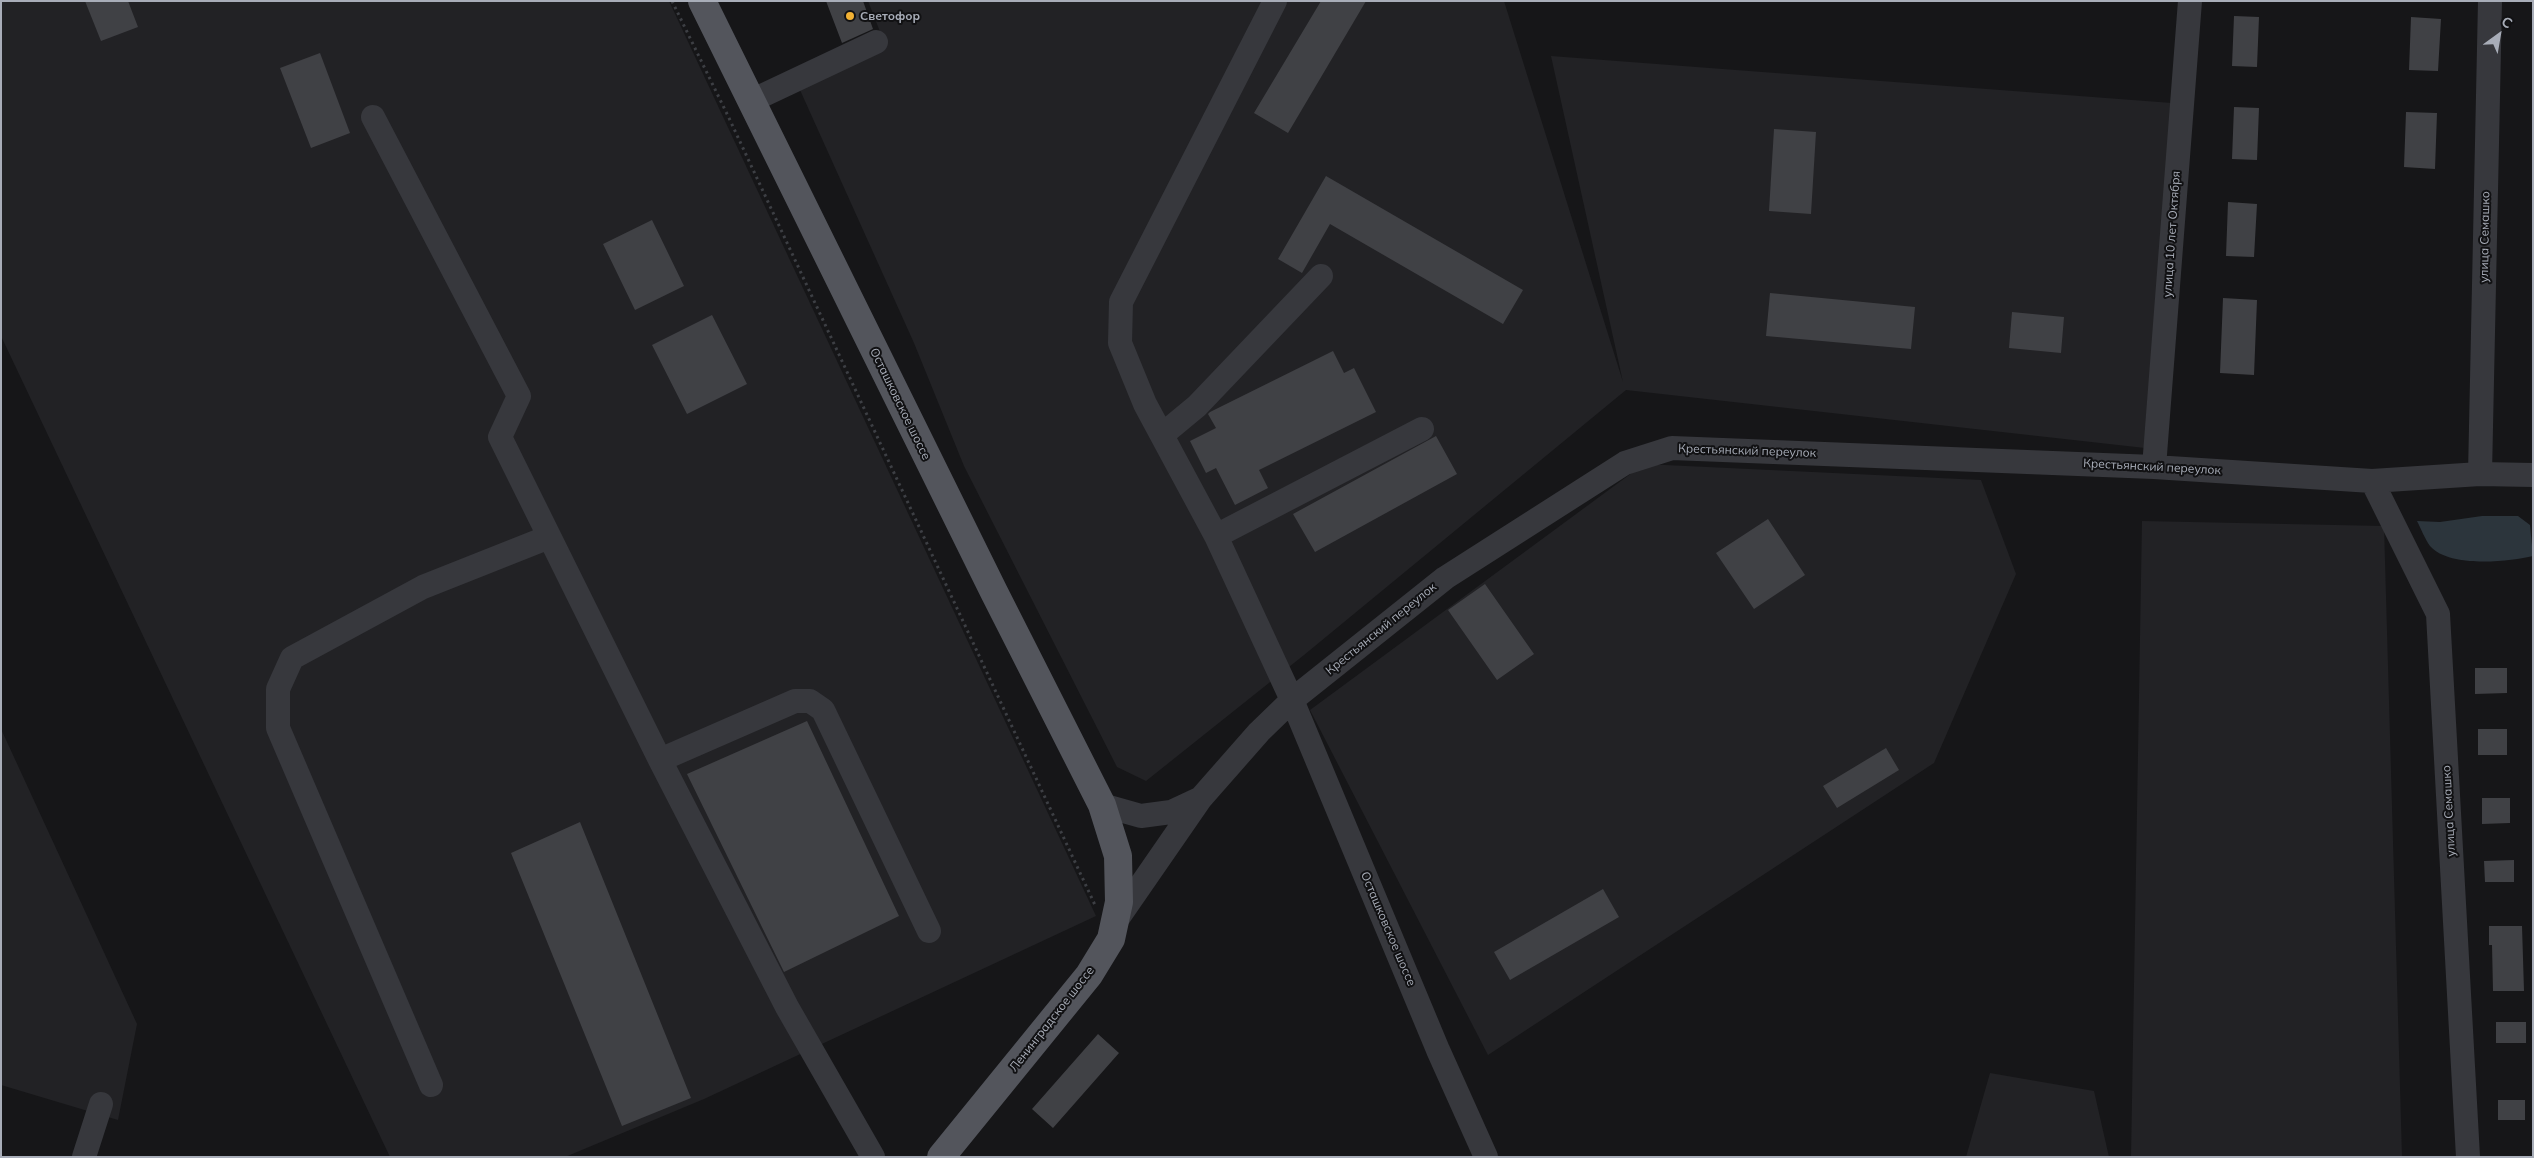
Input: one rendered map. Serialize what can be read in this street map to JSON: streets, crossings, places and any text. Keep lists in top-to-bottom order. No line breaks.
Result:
{"streets":{"main road":["Осташковское шоссе","Ленинградское шоссе"],"street":["улица 10 лет Октября","улица Семашко","Крестьянский переулок"]},"crossings":[["улица 10 лет Октября","Крестьянский переулок"],["улица Семашко","Крестьянский переулок"],["Осташковское шоссе","Крестьянский переулок"],["Осташковское шоссе","Ленинградское шоссе"],["Крестьянский переулок","Ленинградское шоссе"]],"places":["Светофор"],"north":"top right"}
